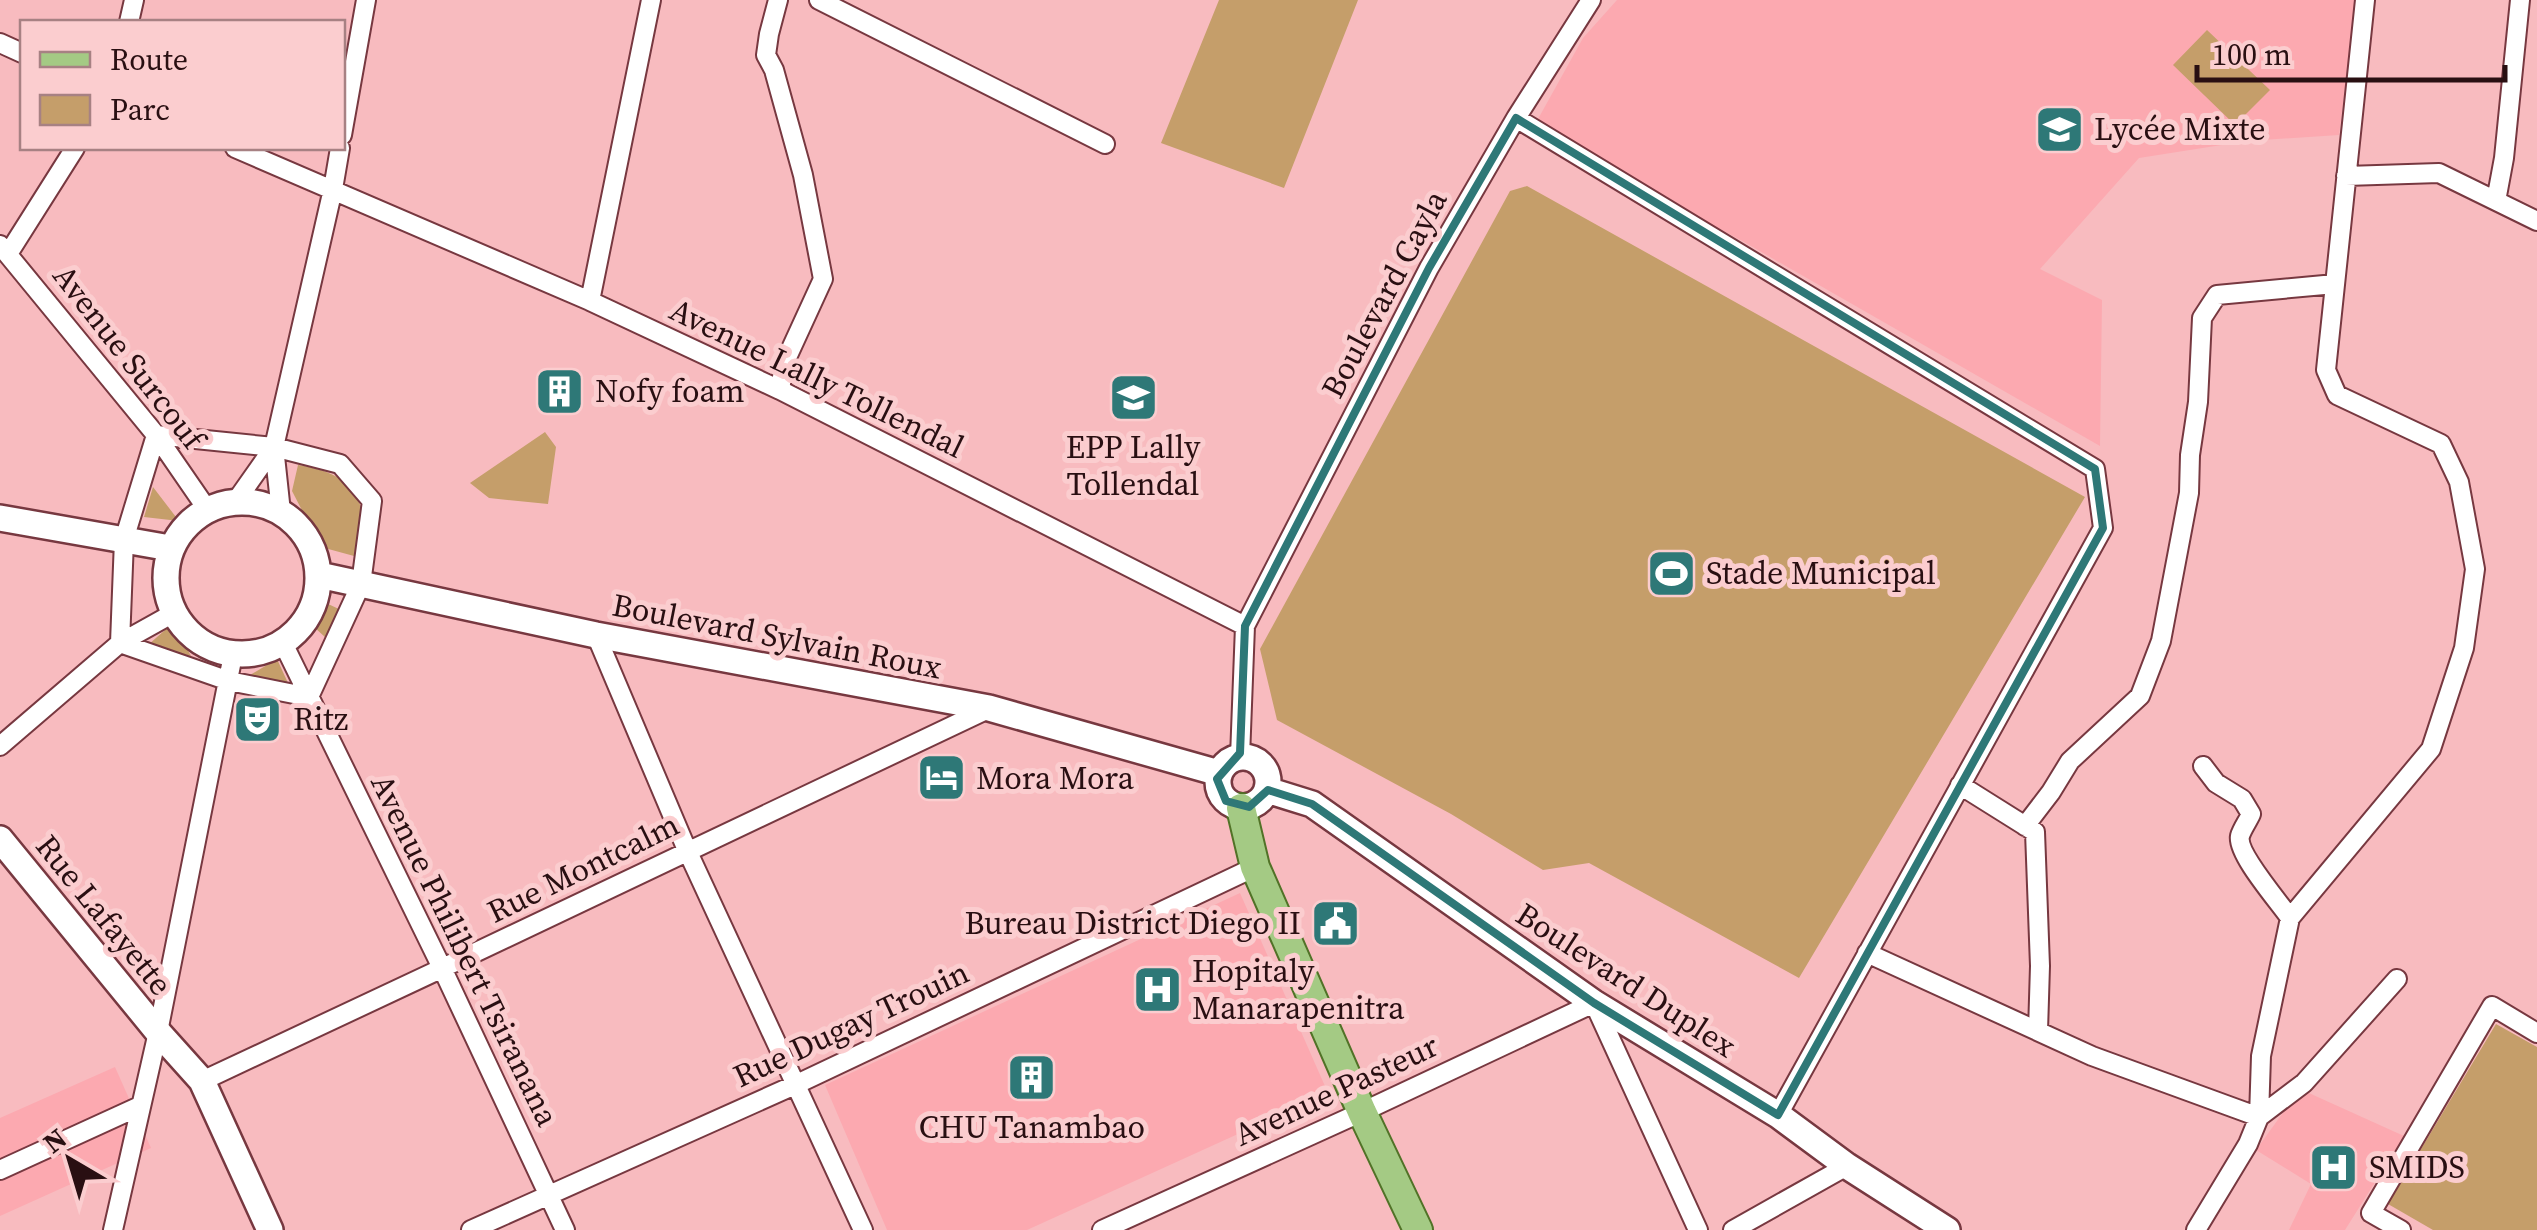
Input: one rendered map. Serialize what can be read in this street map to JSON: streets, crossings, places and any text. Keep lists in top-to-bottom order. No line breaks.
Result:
{"streets":{"main road":["Boulevard Sylvain Roux","Rue Lafayette","Boulevard Duplex"],"street":["Boulevard Cayla","Avenue Surcouf","Avenue Lally Tollendal","Rue Montcalm","Avenue Philibert Tsiranana","Rue Dugay Trouin","Avenue Pasteur"]},"crossings":[["Boulevard Cayla","Avenue Lally Tollendal"],["Avenue Surcouf","Boulevard Sylvain Roux"],["Avenue Surcouf","Avenue Philibert Tsiranana"],["Boulevard Sylvain Roux","Rue Montcalm"],["Boulevard Sylvain Roux","Avenue Philibert Tsiranana"],["Boulevard Sylvain Roux","Boulevard Duplex"],["Rue Montcalm","Rue Lafayette"],["Rue Montcalm","Avenue Philibert Tsiranana"],["Avenue Philibert Tsiranana","Rue Dugay Trouin"],["Boulevard Duplex","Avenue Pasteur"]],"places":{"school or university":["Lycée Mixte","EPP Lally Tollendal"],"building":["Nofy foam","CHU Tanambao"],"sports":["Stade Municipal"],"theatre":["Ritz"],"hotel":["Mora Mora"],"public building":["Bureau District Diego II"],"hospital":["Hopitaly Manarapenitra","SMIDS"]},"legend":["Route","Parc"],"scale_bar":"100 m","north":"top left"}
